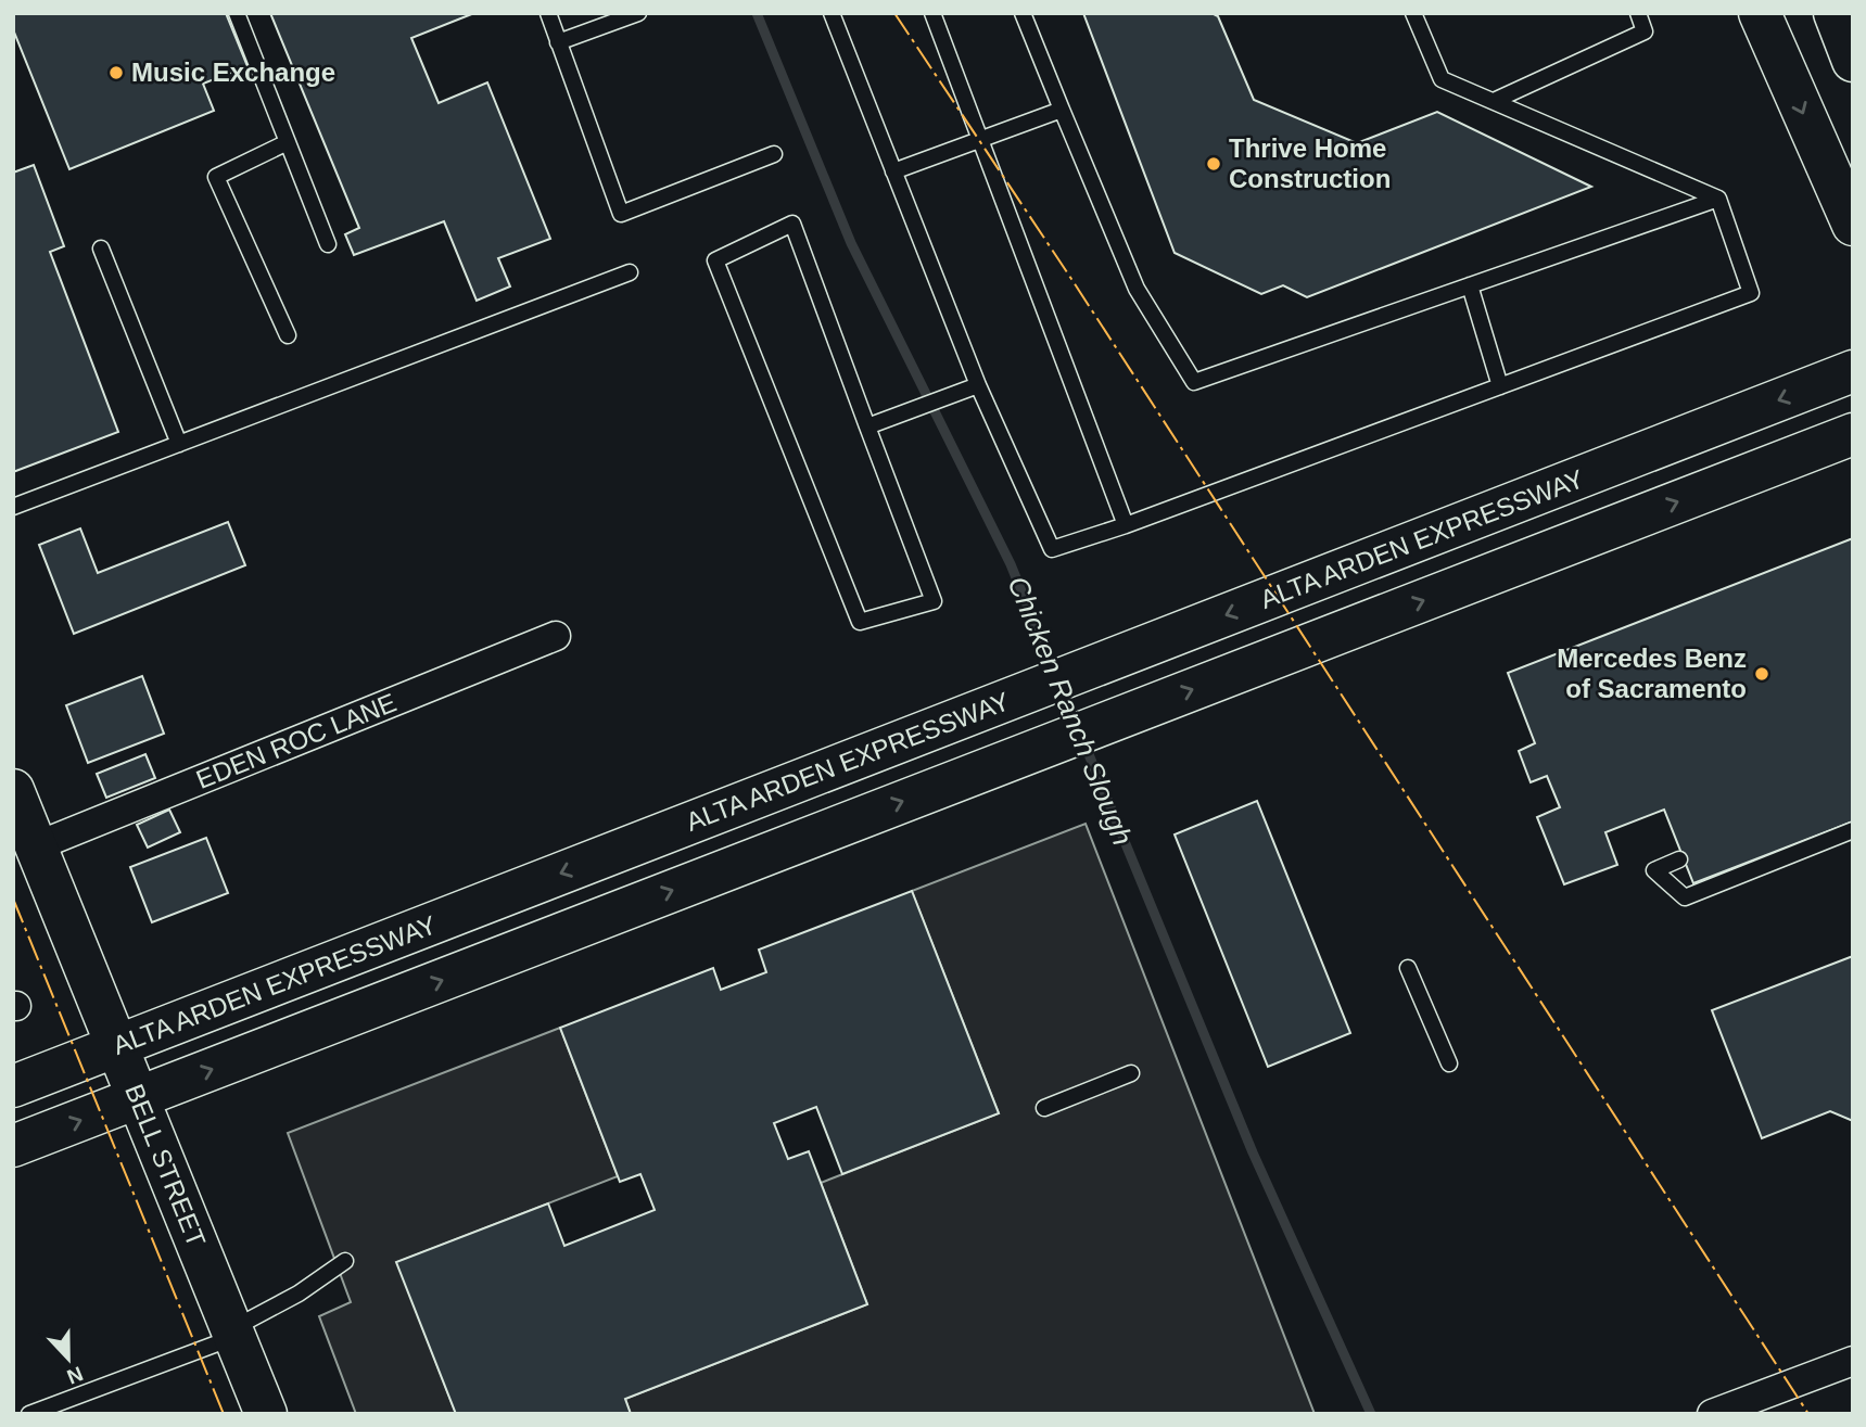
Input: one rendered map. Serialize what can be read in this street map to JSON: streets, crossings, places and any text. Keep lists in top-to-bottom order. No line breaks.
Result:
{"streets":{"main road":["ALTA ARDEN EXPRESSWAY","BELL STREET"],"street":["EDEN ROC LANE"]},"crossings":[["ALTA ARDEN EXPRESSWAY","BELL STREET"],["EDEN ROC LANE","BELL STREET"]],"water":["Chicken Ranch Slough"],"places":["Music Exchange","Thrive Home Construction","Mercedes Benz of Sacramento"],"north":"bottom"}
